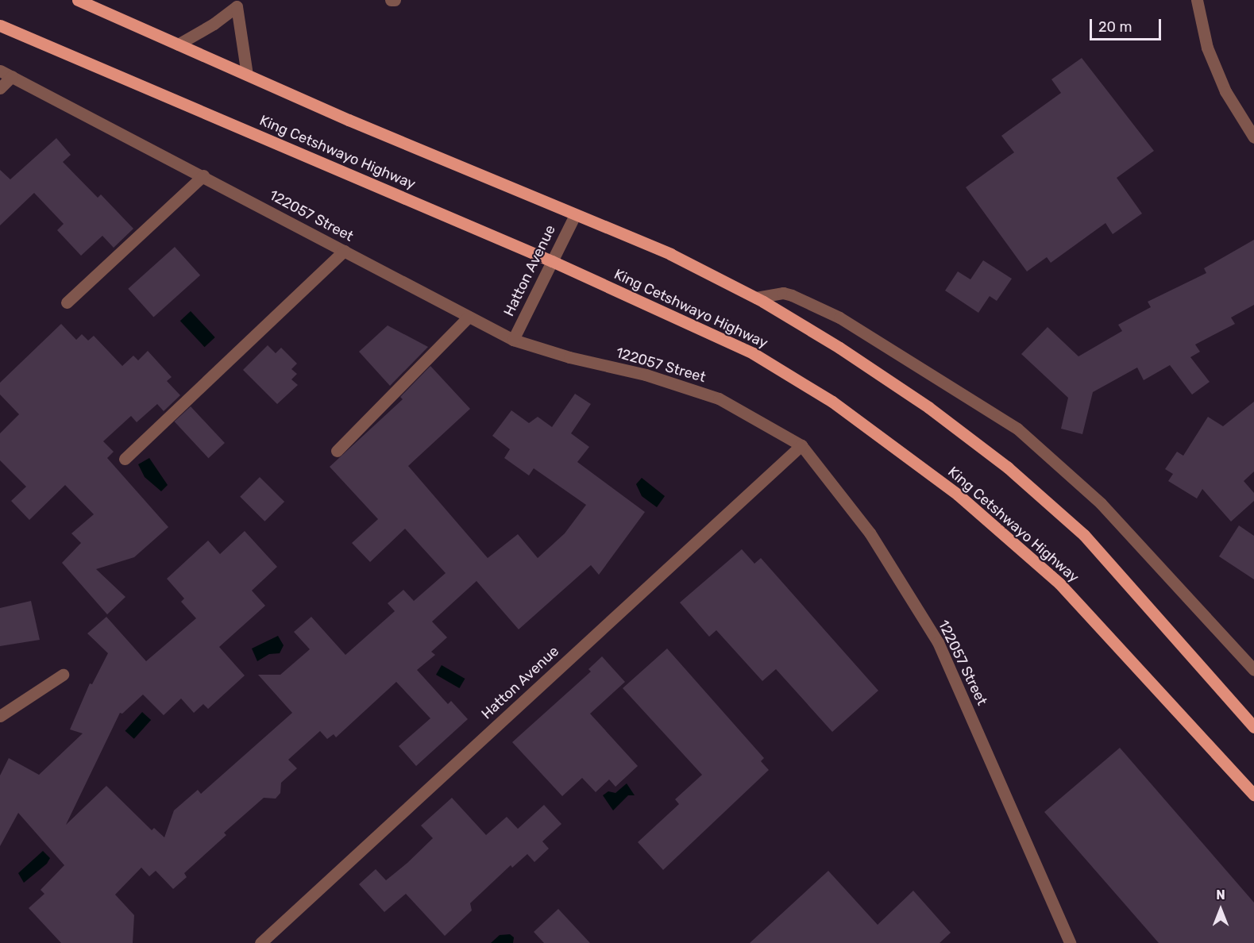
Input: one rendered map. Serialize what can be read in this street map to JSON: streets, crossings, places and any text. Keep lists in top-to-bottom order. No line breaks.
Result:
{"streets":{"main road":["King Cetshwayo Highway"],"street":["122057 Street","Hatton Avenue"]},"crossings":[["King Cetshwayo Highway","Hatton Avenue"],["122057 Street","Hatton Avenue"]],"scale_bar":"20 m","north":"top"}
